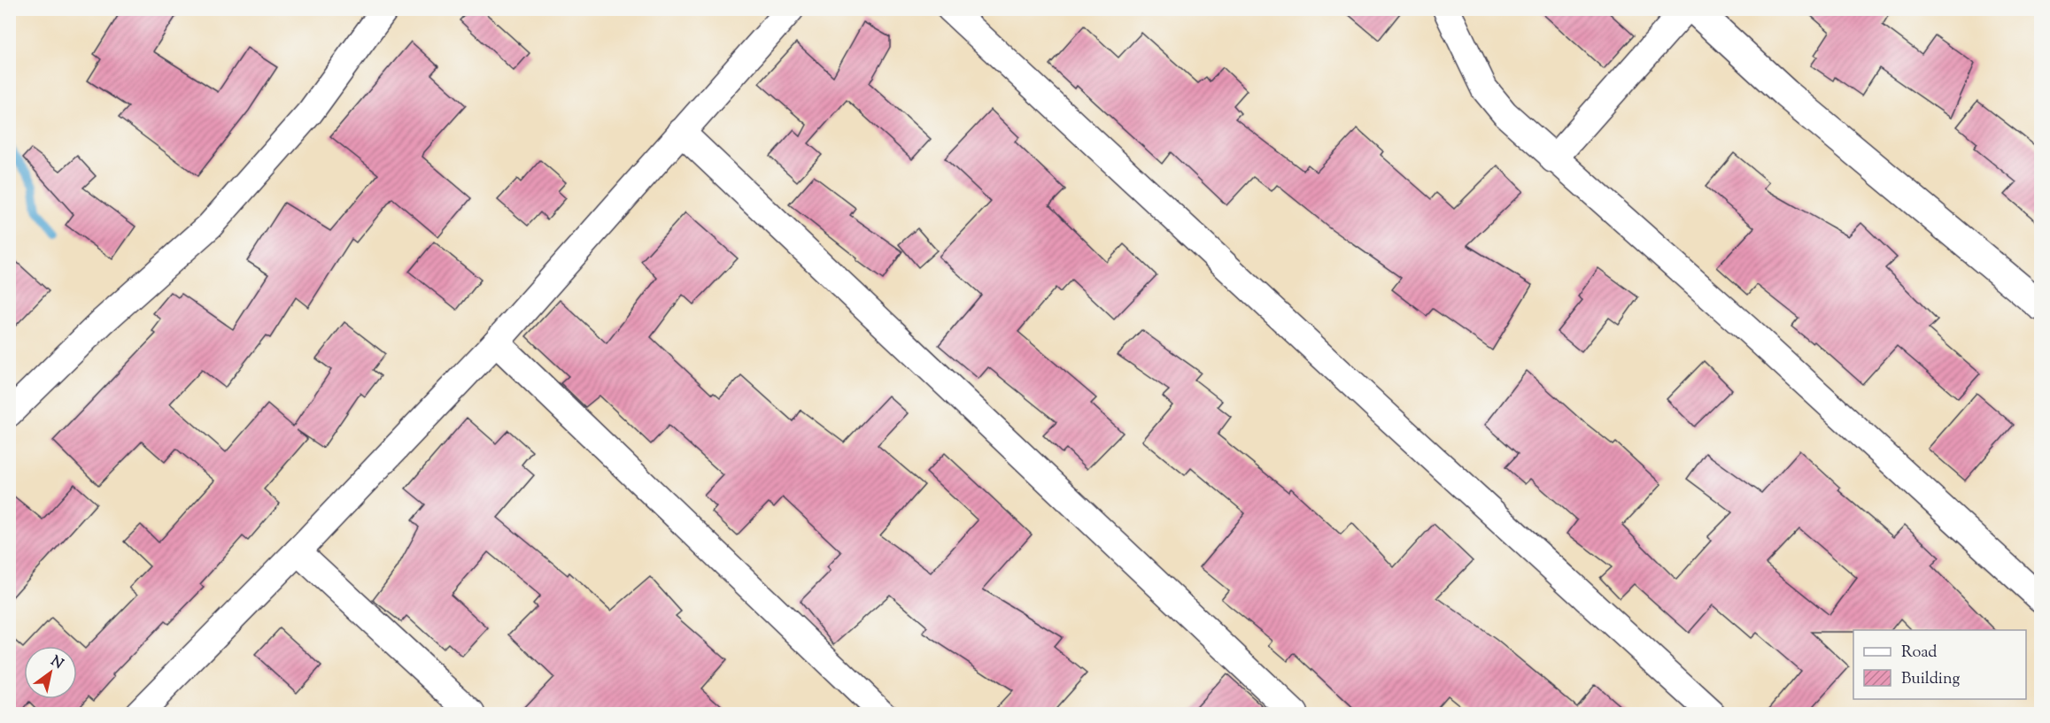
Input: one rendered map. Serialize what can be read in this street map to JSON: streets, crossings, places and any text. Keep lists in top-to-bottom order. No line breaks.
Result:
{"legend":["Road","Building"],"north":"top right"}
